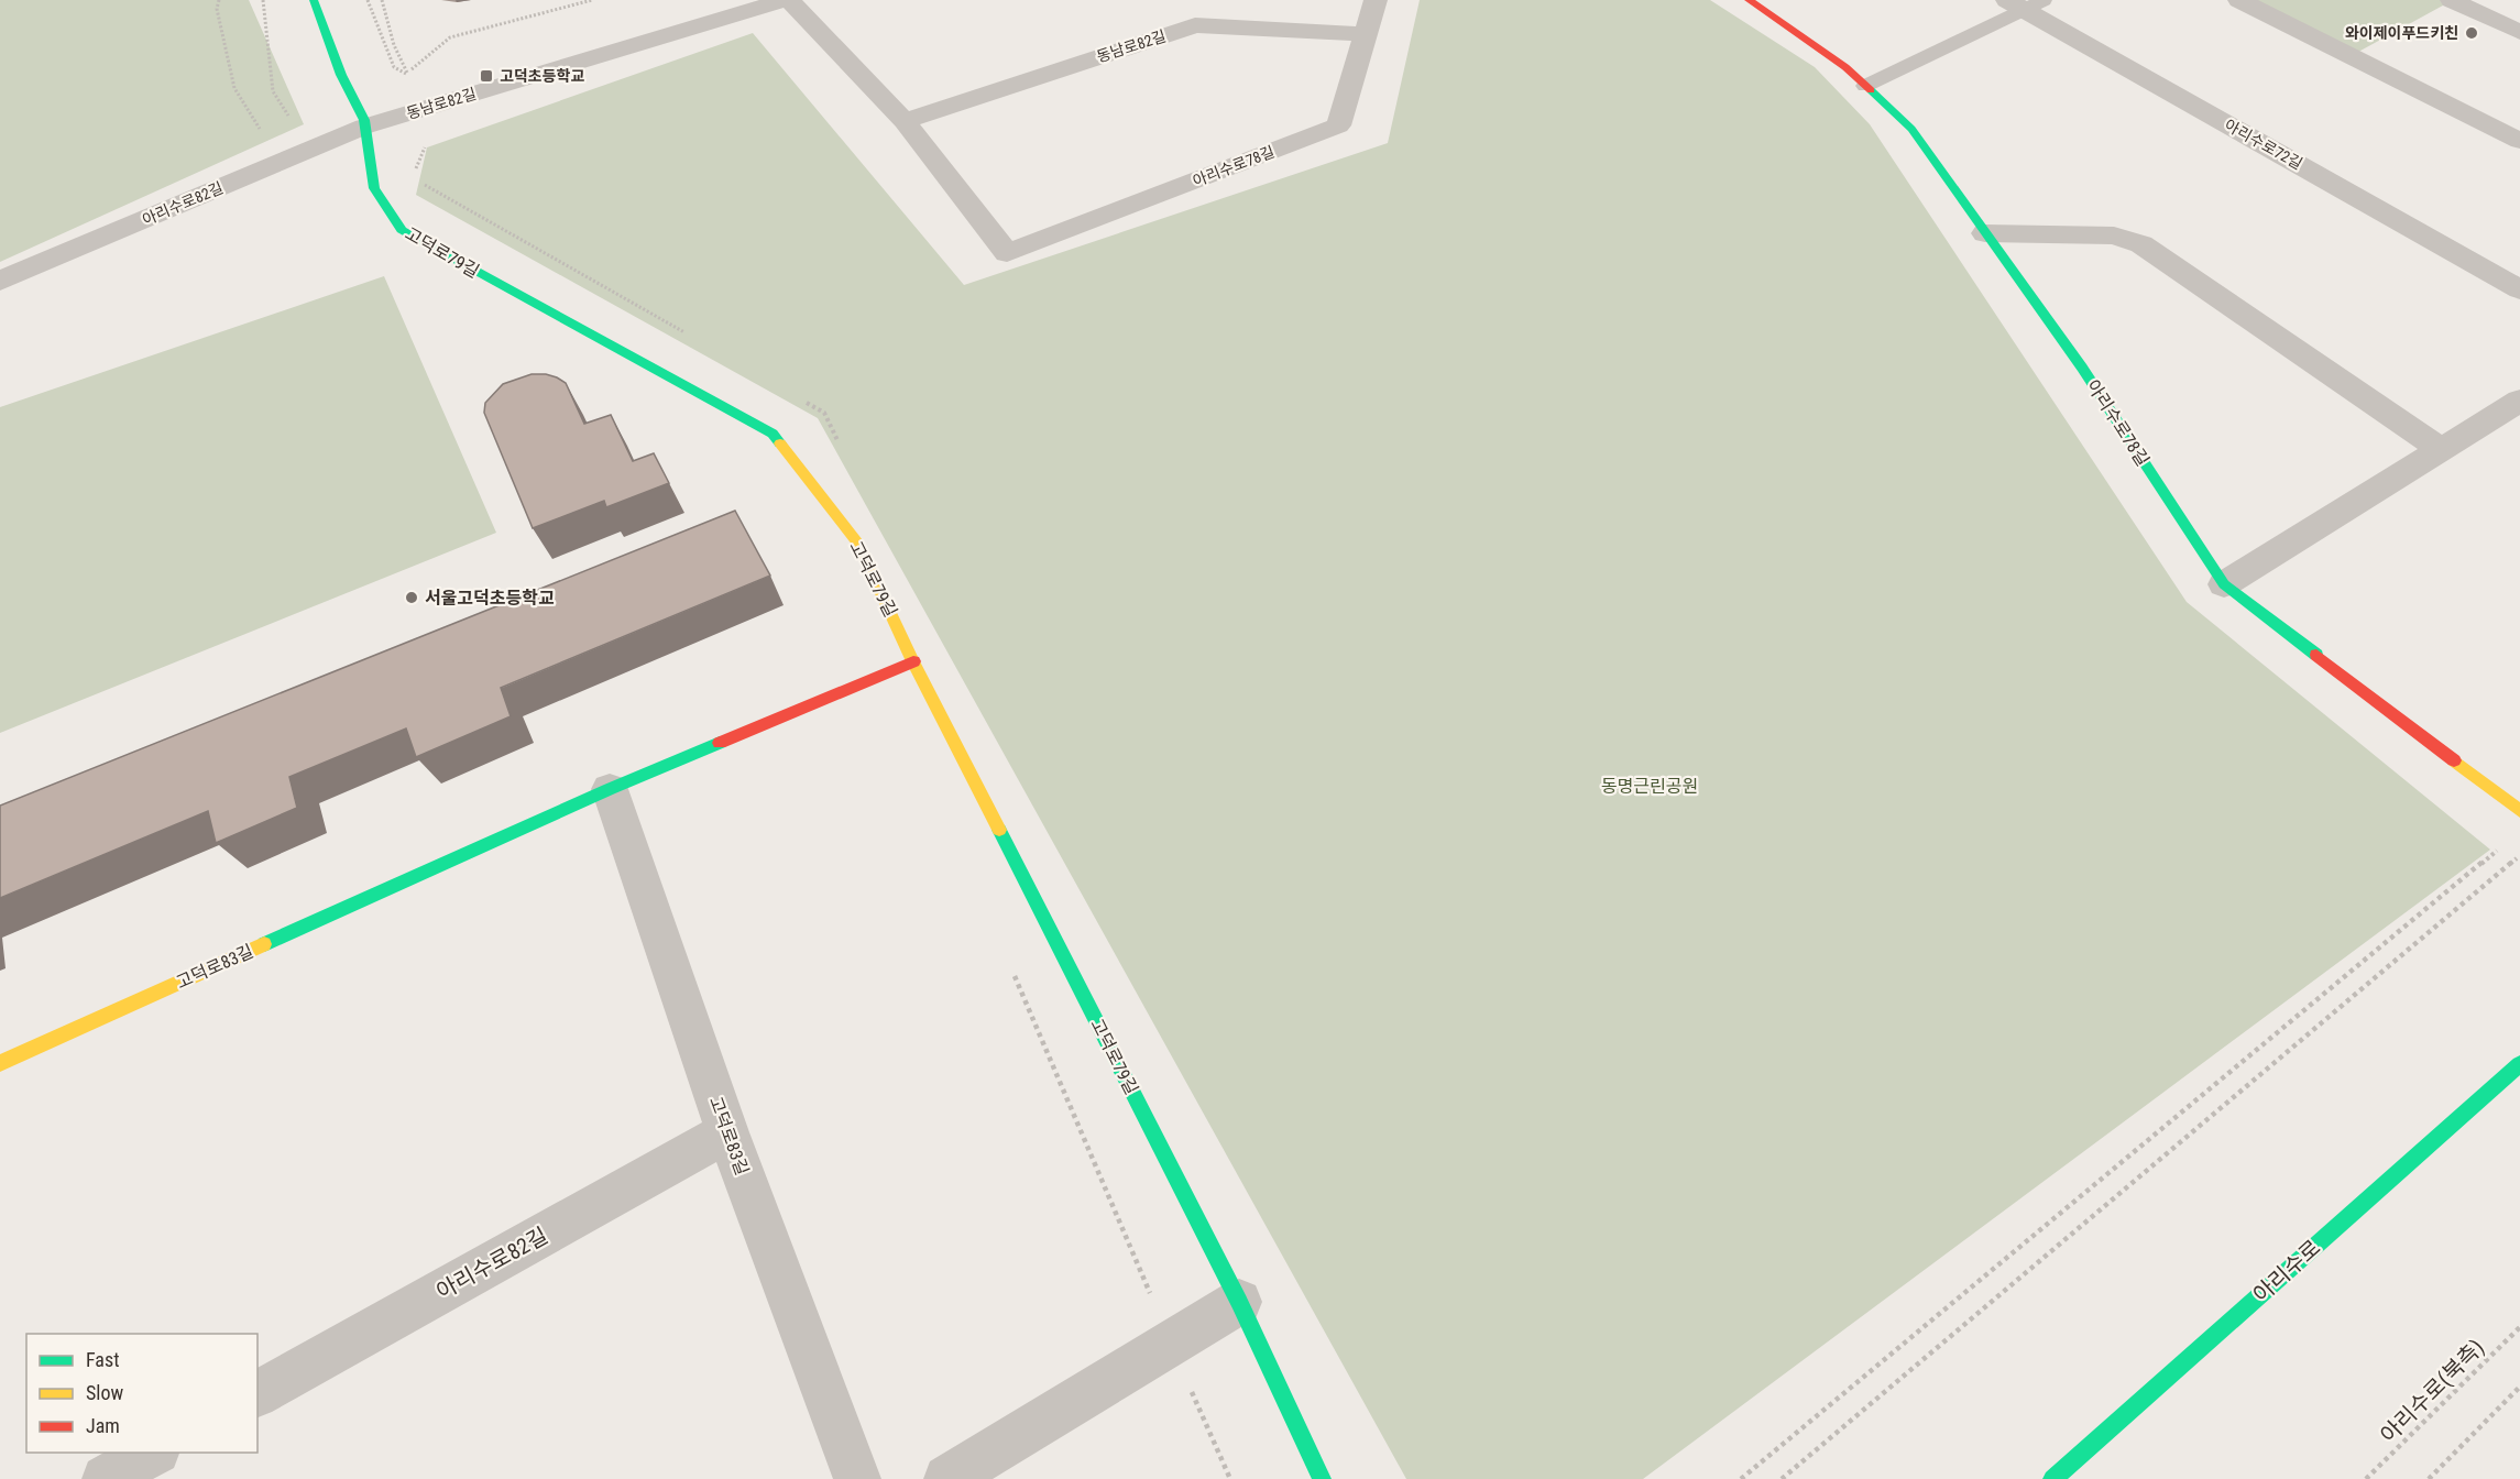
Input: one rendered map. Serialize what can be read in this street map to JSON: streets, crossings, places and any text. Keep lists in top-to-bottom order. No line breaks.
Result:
{"streets":{"street":["동남로82길","아리수로72길","아리수로78길","아리수로82길","고덕로79길","고덕로83길","아리수로"],"path":["아리수로(북측)"]},"crossings":[["동남로82길","아리수로78길"],["동남로82길","아리수로82길"],["동남로82길","고덕로79길"],["아리수로82길","고덕로79길"],["아리수로82길","고덕로83길"],["고덕로79길","고덕로83길"]],"parks":["동명근린공원"],"places":{"other":["와이제이푸드키친","서울고덕초등학교"],"transit":["고덕초등학교"]},"legend":["Fast","Slow","Jam"]}
